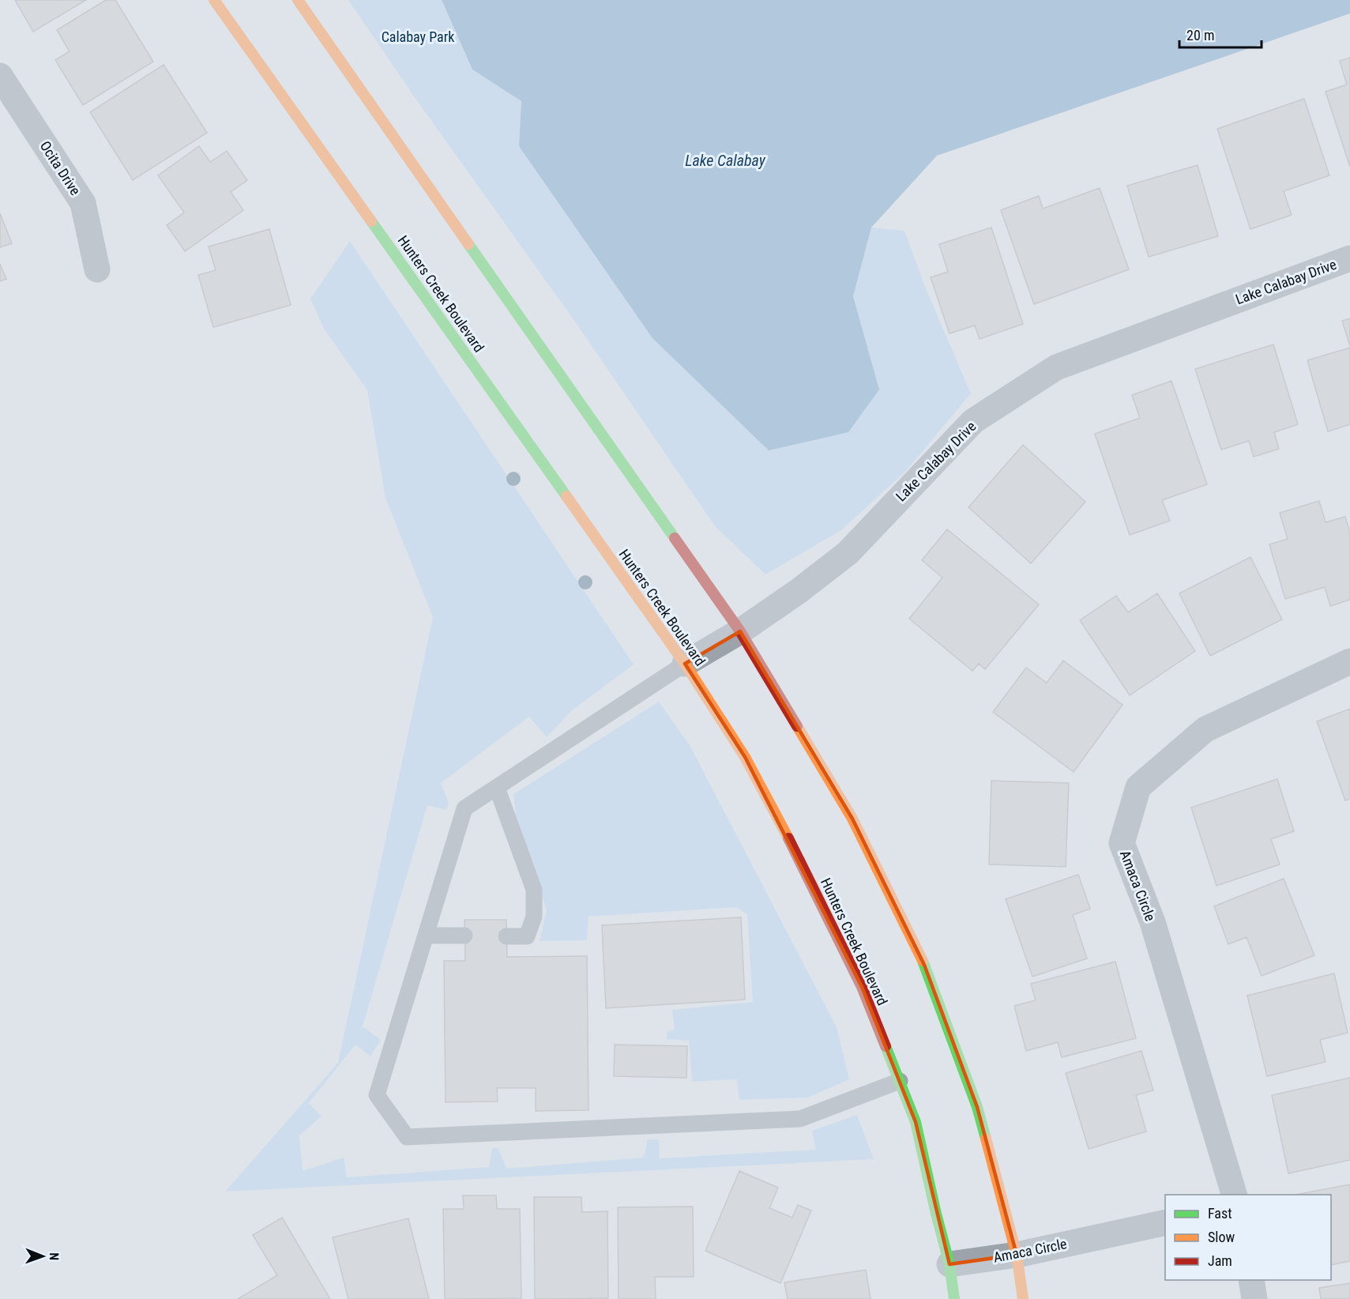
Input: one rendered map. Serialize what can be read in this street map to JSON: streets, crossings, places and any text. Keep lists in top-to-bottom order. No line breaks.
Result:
{"streets":{"street":["Ocita Drive","Lake Calabay Drive","Hunters Creek Boulevard","Amaca Circle"]},"crossings":[["Lake Calabay Drive","Hunters Creek Boulevard"],["Hunters Creek Boulevard","Amaca Circle"]],"water":["Lake Calabay"],"parks":["Calabay Park"],"legend":["Fast","Slow","Jam"],"scale_bar":"20 m","north":"right"}
